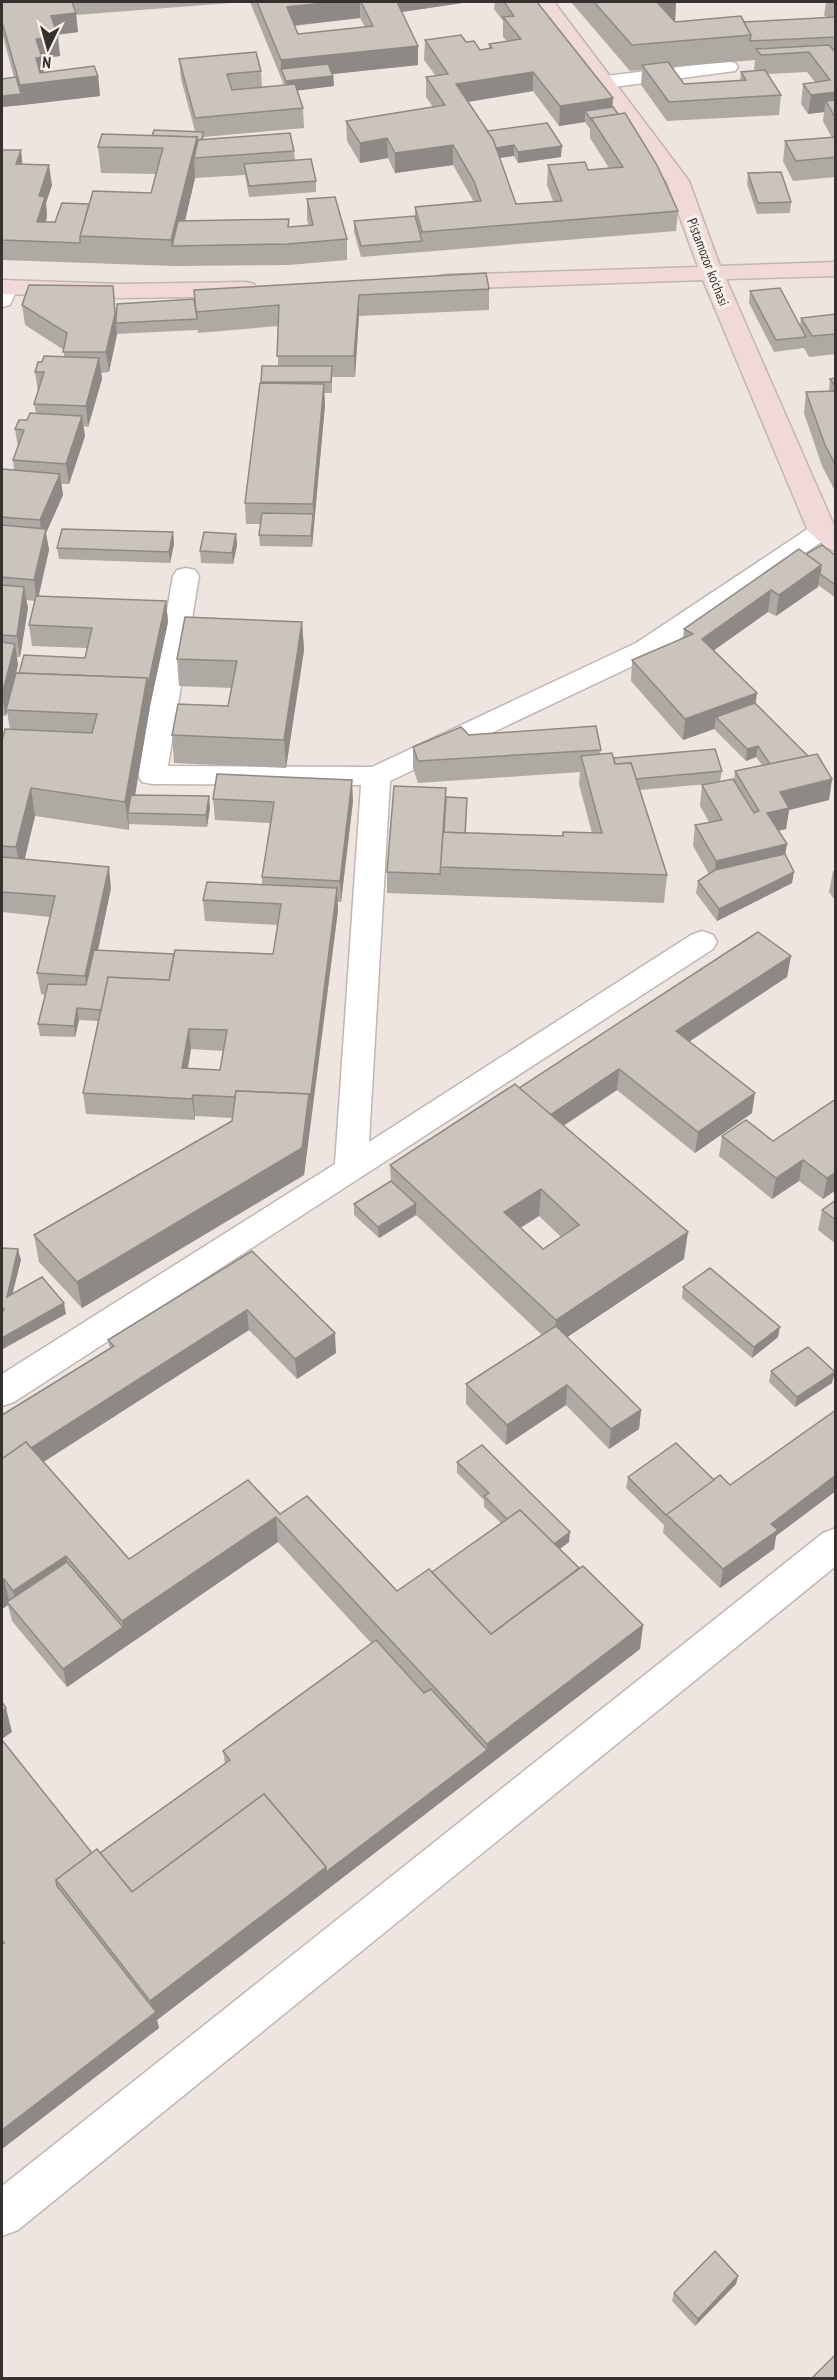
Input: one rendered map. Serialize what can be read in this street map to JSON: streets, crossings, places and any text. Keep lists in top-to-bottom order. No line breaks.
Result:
{"streets":{"street":["Pistamozor ko'chasi"]},"north":"bottom"}
